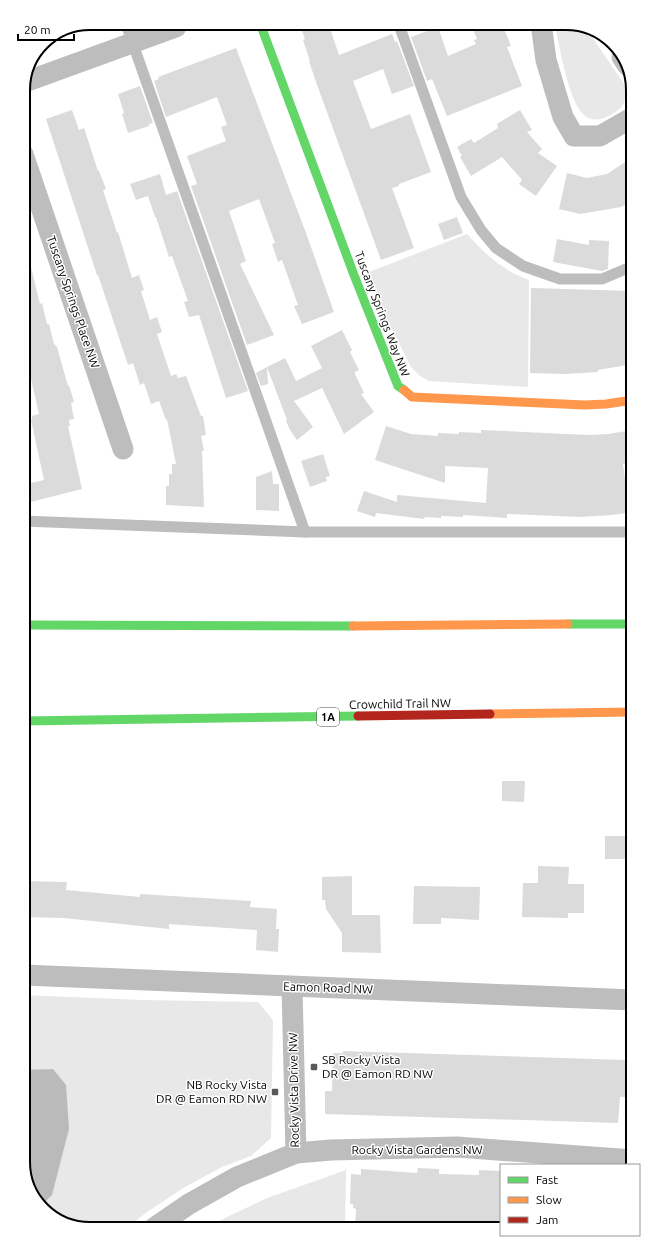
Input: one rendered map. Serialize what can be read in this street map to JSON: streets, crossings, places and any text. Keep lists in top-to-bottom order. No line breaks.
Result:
{"streets":{"main road":["Tuscany Springs Way NW","Crowchild Trail NW","1A"],"street":["Tuscany Springs Place NW","Eamon Road NW","Rocky Vista Drive NW","Rocky Vista Gardens NW"]},"crossings":[["Eamon Road NW","Rocky Vista Drive NW"],["Rocky Vista Drive NW","Rocky Vista Gardens NW"]],"places":{"transit":["SB Rocky Vista DR @ Eamon RD NW","NB Rocky Vista DR @ Eamon RD NW"]},"legend":["Fast","Slow","Jam"],"scale_bar":"20 m"}
